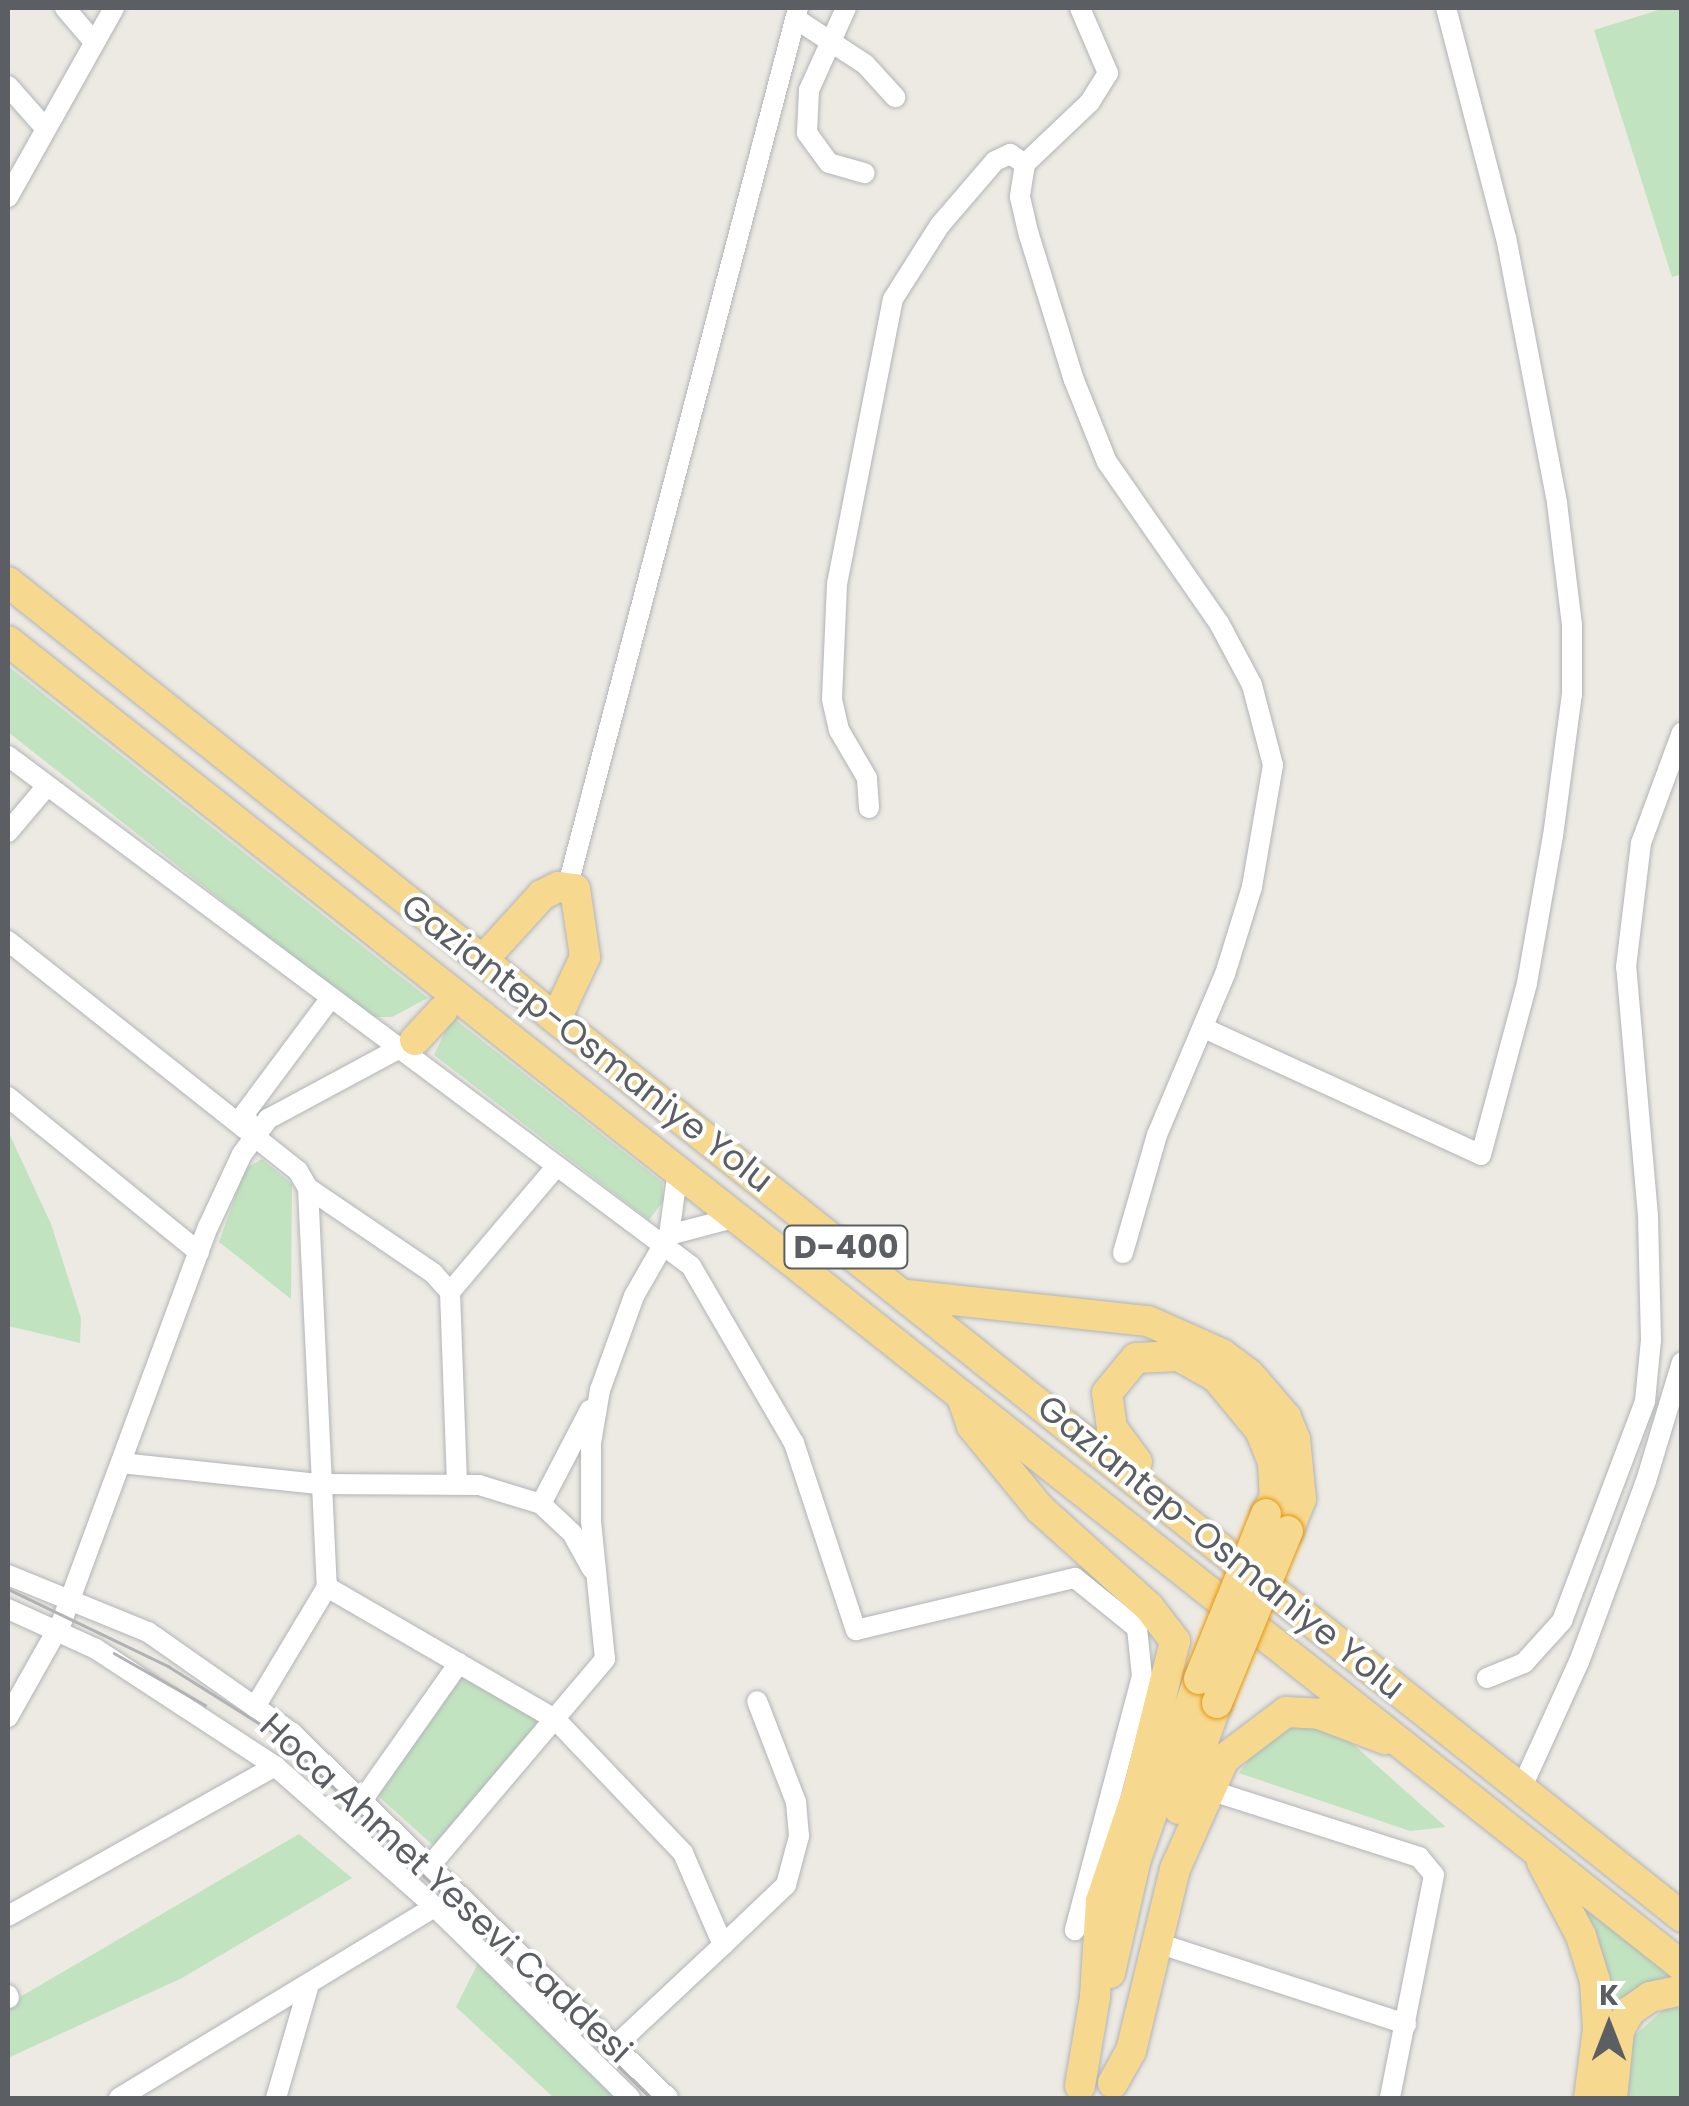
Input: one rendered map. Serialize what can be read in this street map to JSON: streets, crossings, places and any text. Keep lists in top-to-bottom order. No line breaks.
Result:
{"streets":{"highway":["Gaziantep-Osmaniye Yolu","D-400"],"street":["Hoca Ahmet Yesevi Caddesi"]},"north":"top"}
